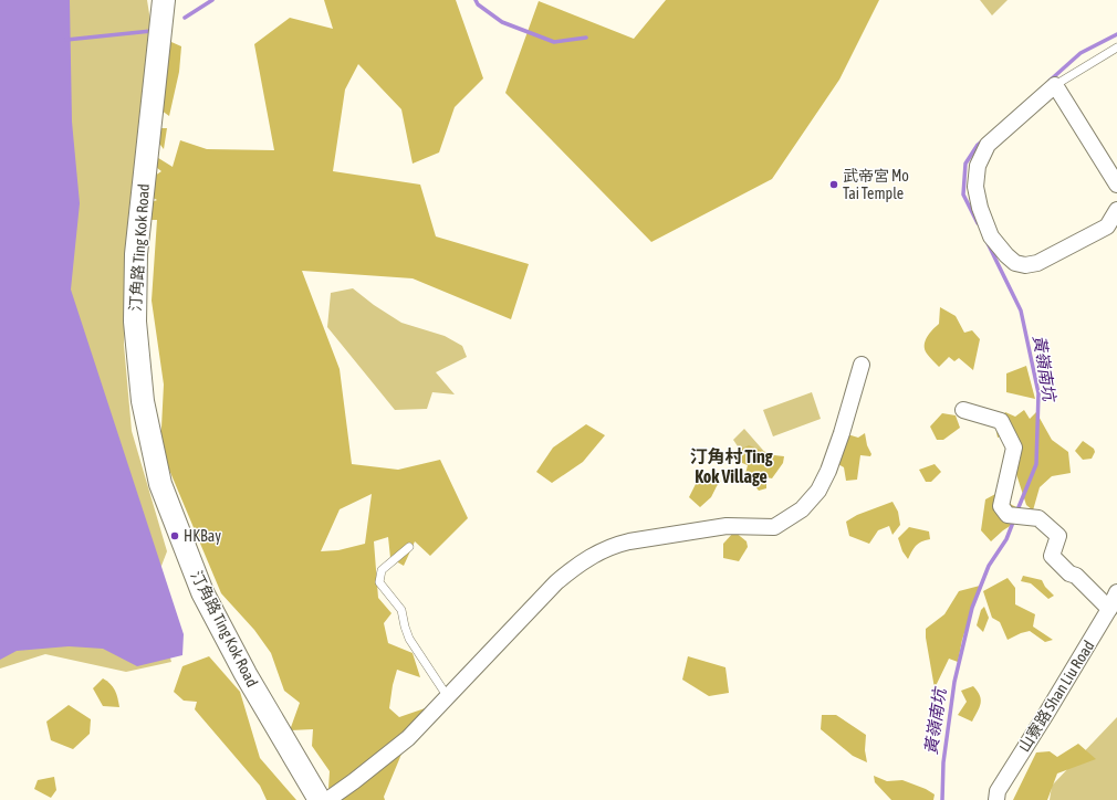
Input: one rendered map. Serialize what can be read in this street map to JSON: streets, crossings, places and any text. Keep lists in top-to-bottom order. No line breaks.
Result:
{"streets":{"main road":["汀角路 Ting Kok Road"],"street":["山寮路 Shan Liu Road"]},"districts":["汀角村 Ting Kok Village"],"water":["黃嶺南坑"],"places":["武帝宮 Mo Tai Temple","HKBay"]}
